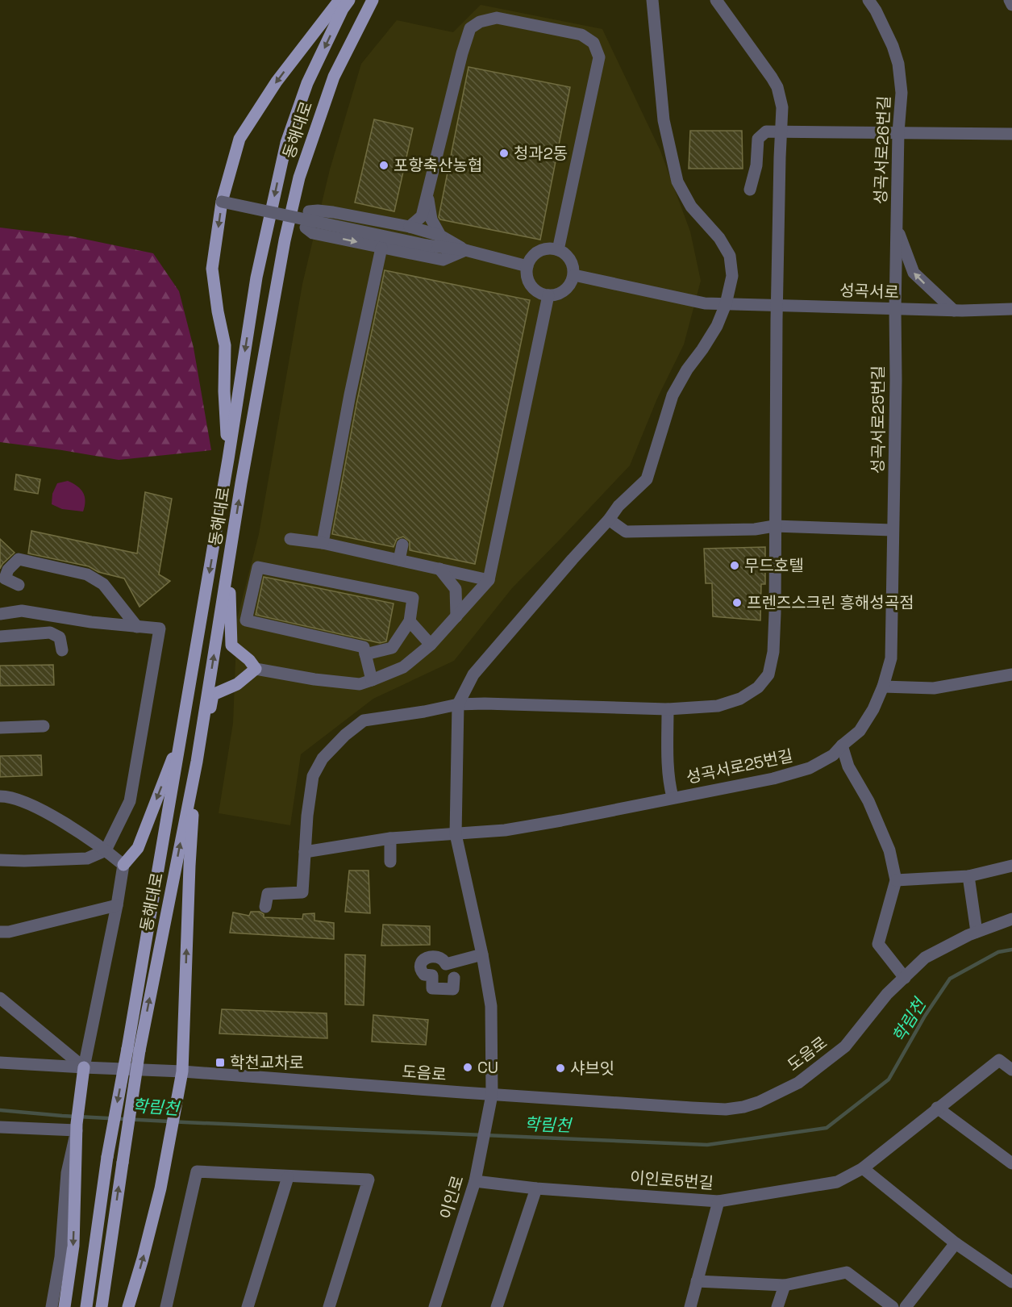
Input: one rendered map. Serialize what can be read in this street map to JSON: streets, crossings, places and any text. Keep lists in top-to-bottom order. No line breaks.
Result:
{"streets":{"main road":["동해대로"],"street":["성곡서로26번길","성곡서로","성곡서로25번길","도음로","이인로5번길","이인로"]},"crossings":[["성곡서로26번길","성곡서로"],["성곡서로26번길","성곡서로25번길"],["성곡서로","성곡서로25번길"],["성곡서로25번길","이인로"],["도음로","이인로"],["이인로5번길","이인로"]],"water":["학림천"],"places":{"other":["청과2동","포항축산농협","무드호텔","프렌즈스크린 흥해성곡점","CU","샤브잇"],"transit":["학천교차로"]}}
